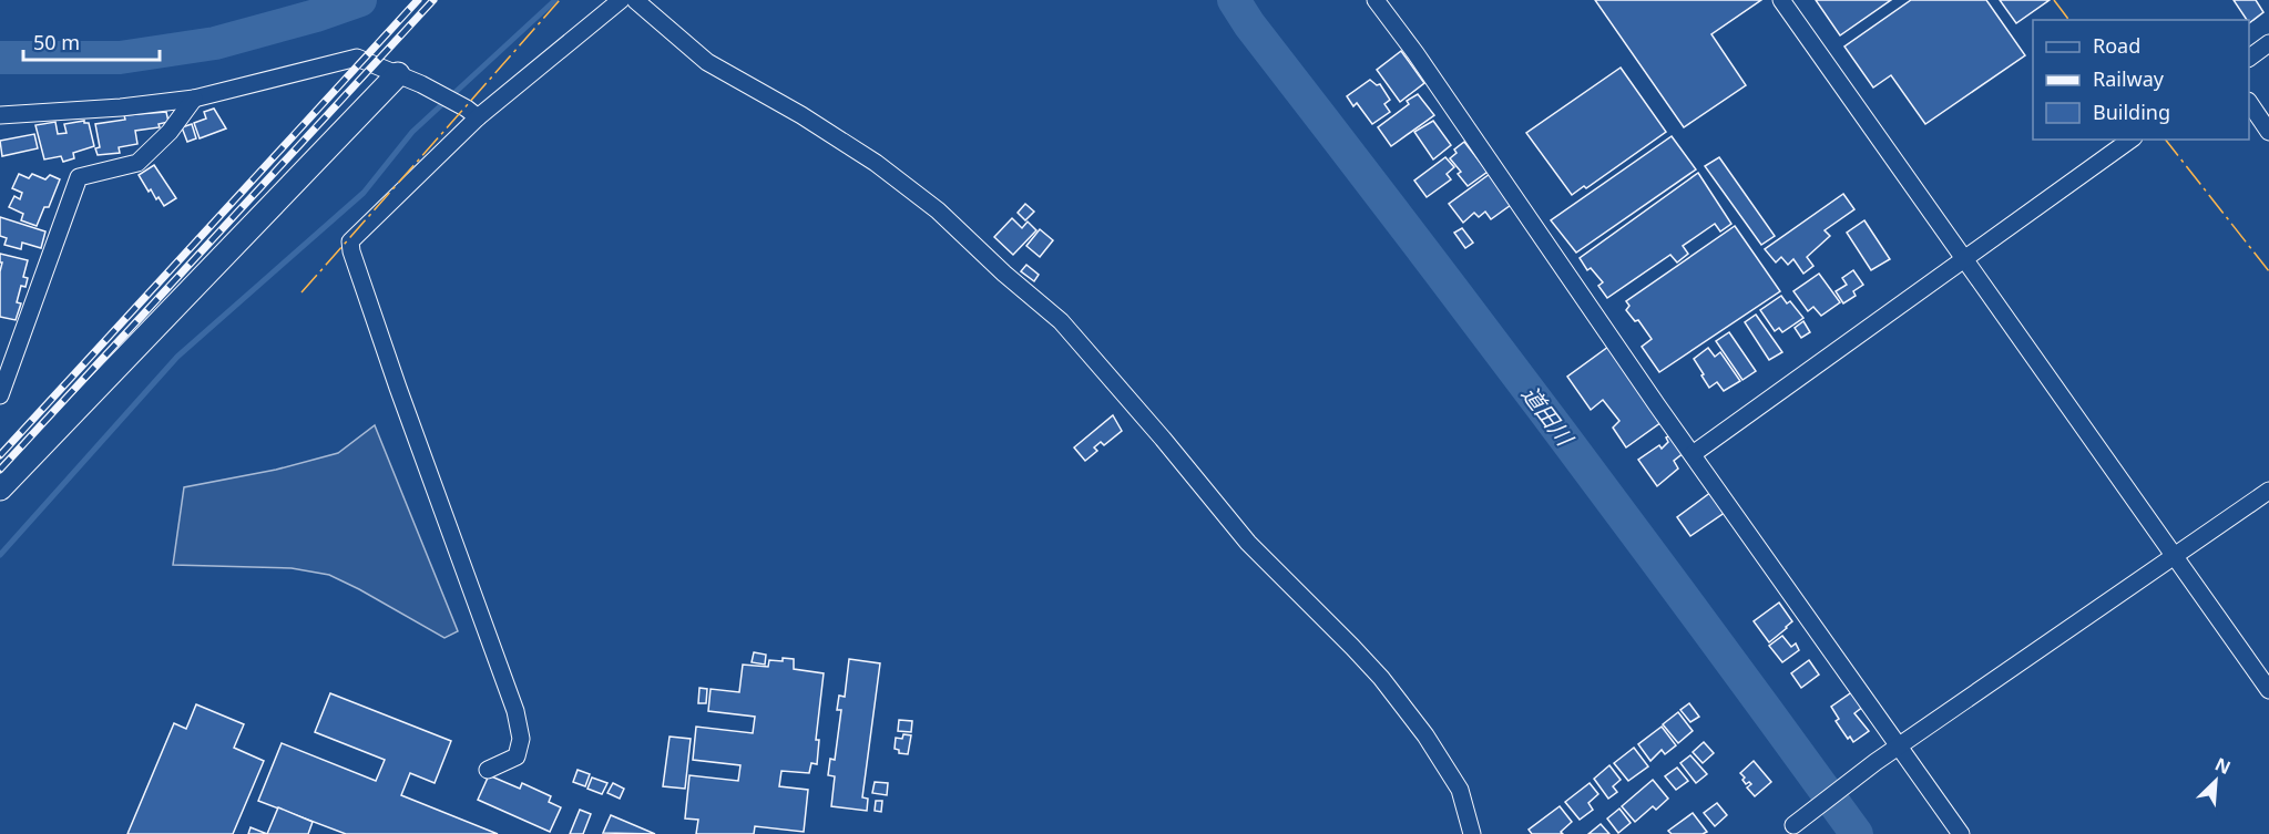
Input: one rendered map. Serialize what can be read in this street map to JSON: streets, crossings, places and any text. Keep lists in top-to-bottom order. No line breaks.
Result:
{"water":["道田川"],"legend":["Road","Railway","Building"],"scale_bar":"50 m","north":"top right"}
